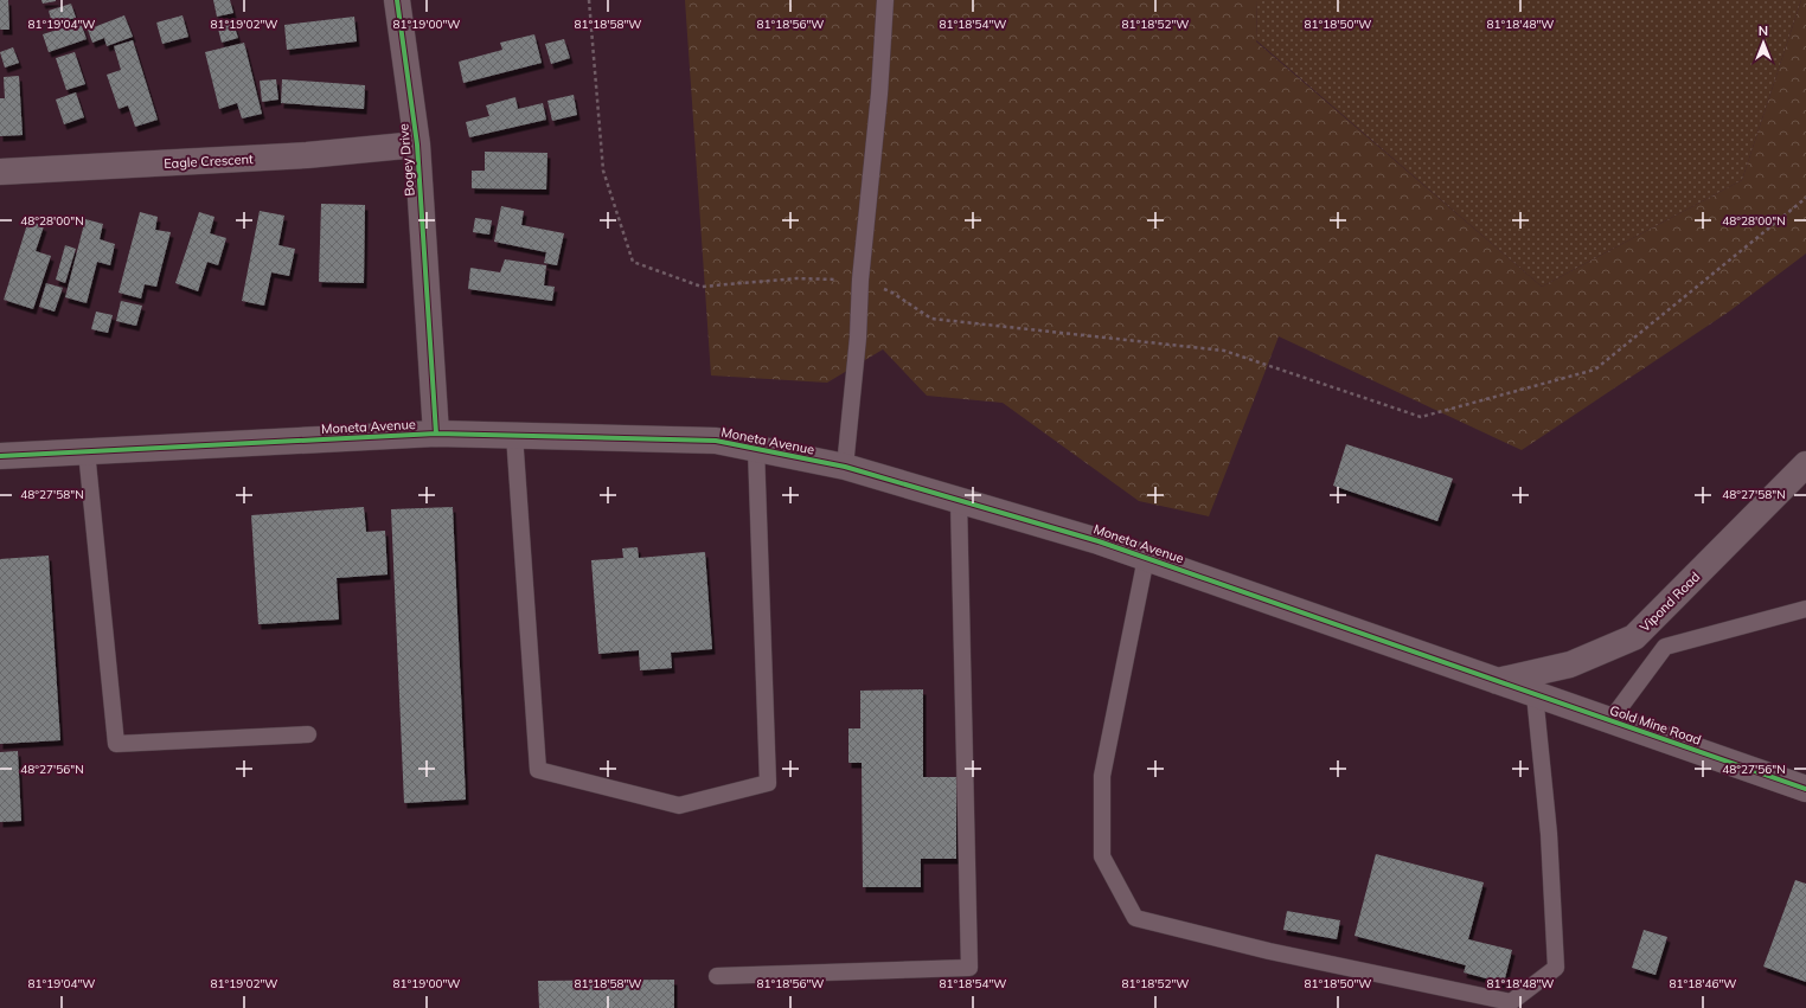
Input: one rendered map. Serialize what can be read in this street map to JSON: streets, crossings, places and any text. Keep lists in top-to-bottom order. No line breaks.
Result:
{"streets":{"street":["Bogey Drive","Eagle Crescent","Moneta Avenue","Vipond Road","Gold Mine Road"]},"crossings":[["Bogey Drive","Eagle Crescent"],["Bogey Drive","Moneta Avenue"],["Moneta Avenue","Vipond Road"],["Moneta Avenue","Gold Mine Road"],["Vipond Road","Gold Mine Road"]],"north":"top","coordinates":["81°19'04\"W","81°19'02\"W","81°19'00\"W","81°18'58\"W","81°18'56\"W","81°18'54\"W","81°18'52\"W","81°18'50\"W","81°18'48\"W","48°28'00\"N","48°27'58\"N","48°27'56\"N","81°18'46\"W"]}
